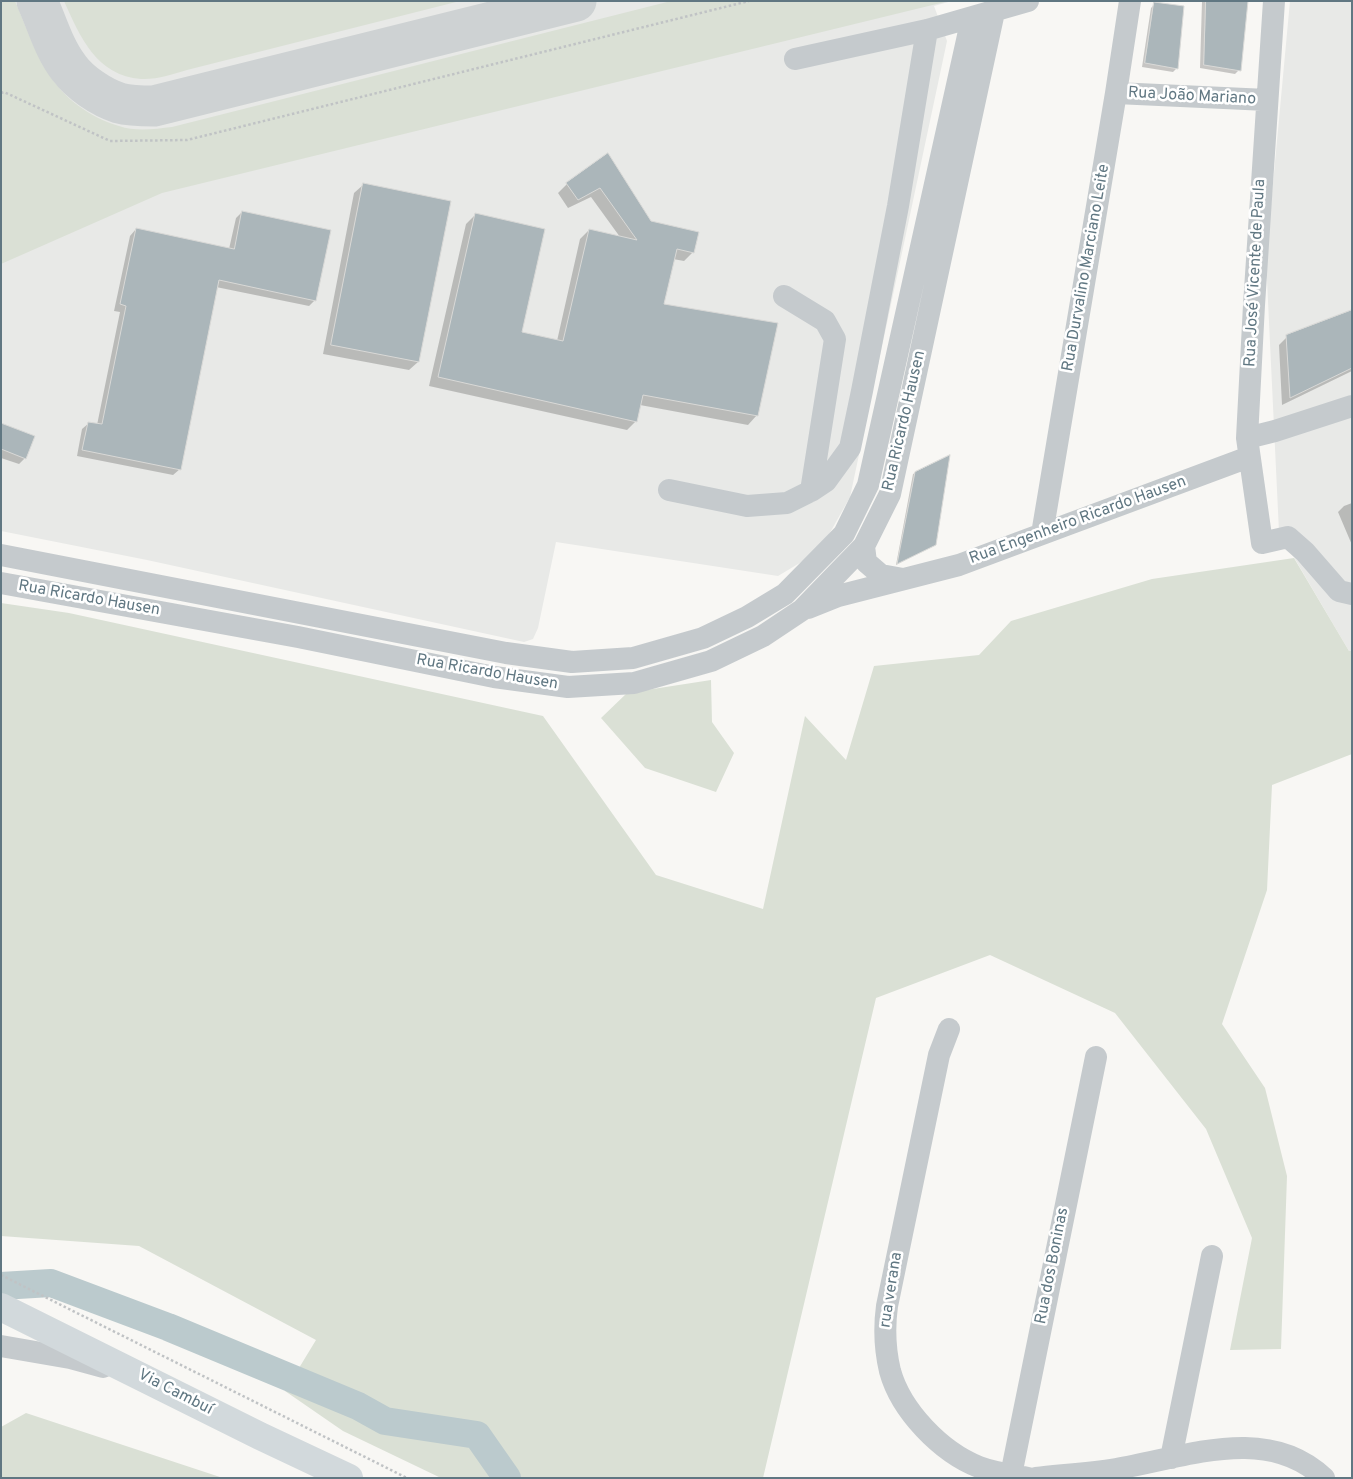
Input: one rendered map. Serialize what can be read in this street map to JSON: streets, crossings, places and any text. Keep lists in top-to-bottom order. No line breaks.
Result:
{"streets":{"main road":["Via Cambuí"],"street":["Rua João Mariano","Rua Durvalino Marciano Leite","Rua José Vicente de Paula","Rua Ricardo Hausen","Rua Engenheiro Ricardo Hausen","Rua dos Boninas","rua verana"]},"crossings":[["Rua João Mariano","Rua Durvalino Marciano Leite"],["Rua João Mariano","Rua José Vicente de Paula"],["Rua Durvalino Marciano Leite","Rua Engenheiro Ricardo Hausen"],["Rua José Vicente de Paula","Rua Engenheiro Ricardo Hausen"],["Rua Ricardo Hausen","Rua Engenheiro Ricardo Hausen"],["Rua dos Boninas","rua verana"]]}
